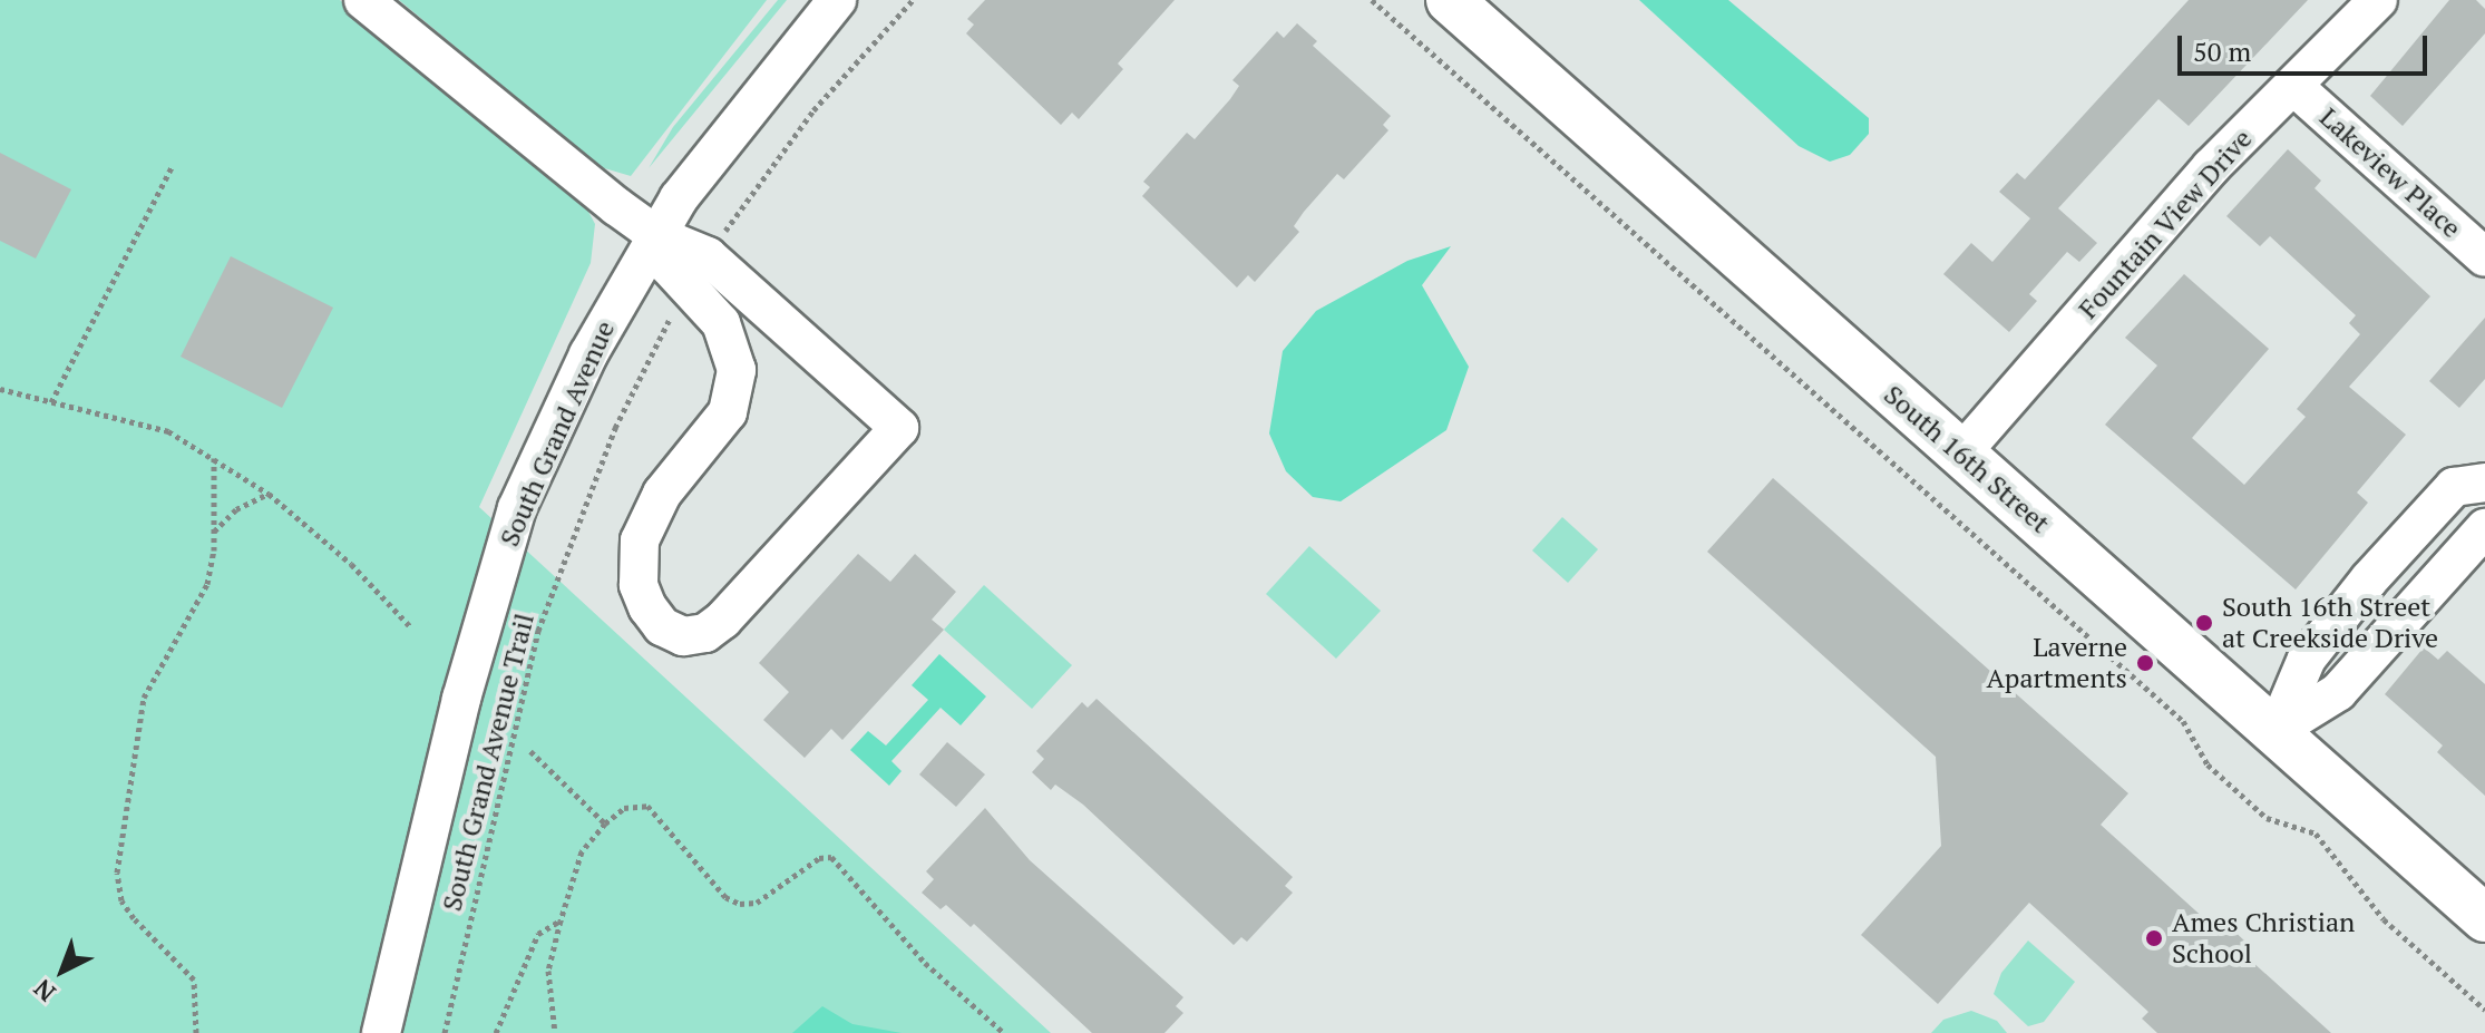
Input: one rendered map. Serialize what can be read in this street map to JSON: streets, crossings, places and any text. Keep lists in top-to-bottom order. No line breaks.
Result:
{"streets":{"main road":["South 16th Street"],"street":["Lakeview Place","Fountain View Drive","South Grand Avenue"],"path":["South Grand Avenue Trail"]},"crossings":[["Lakeview Place","Fountain View Drive"],["Fountain View Drive","South 16th Street"]],"places":["South 16th Street at Creekside Drive","Laverne Apartments","Ames Christian School"],"scale_bar":"50 m","north":"bottom left"}
